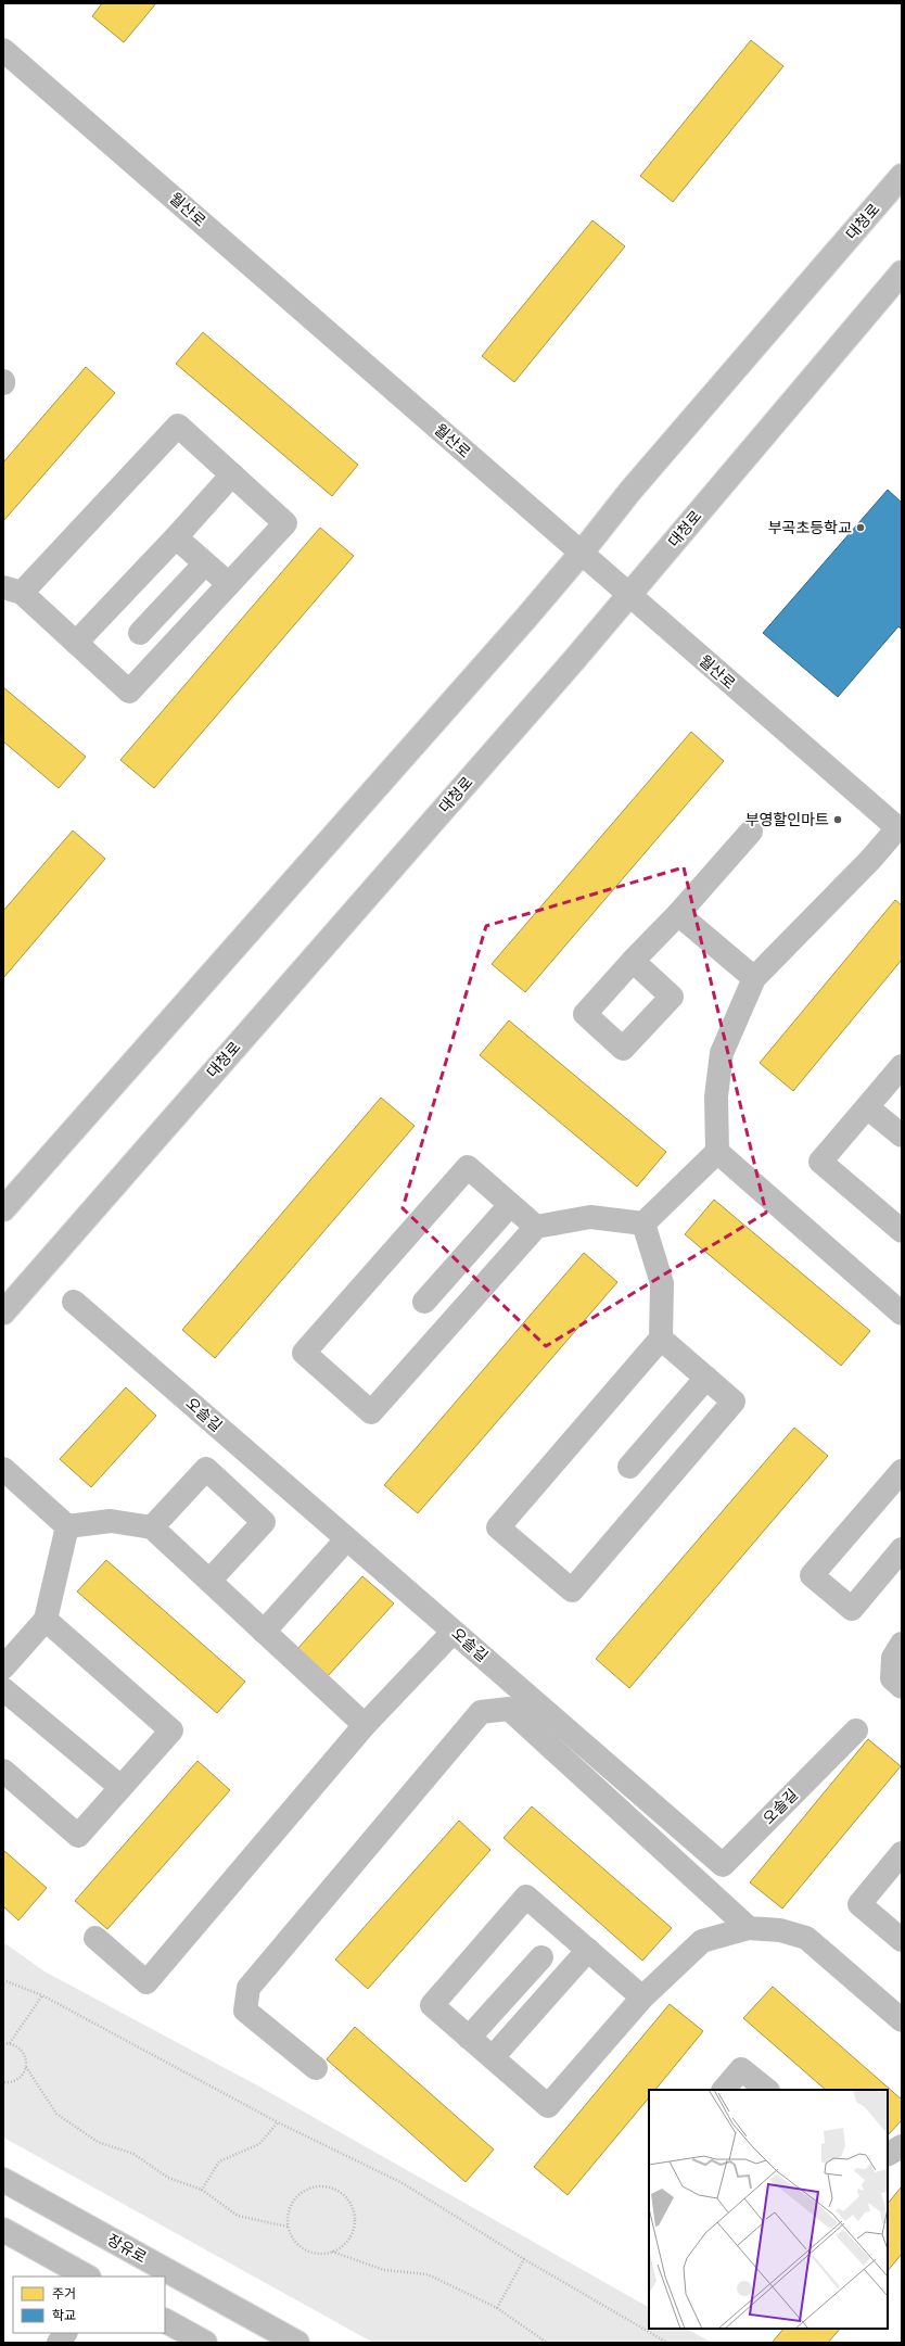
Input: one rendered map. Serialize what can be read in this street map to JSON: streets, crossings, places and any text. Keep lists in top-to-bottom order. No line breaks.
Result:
{"streets":{"main road":["월산로","대청로","오솔길","장유로"]},"crossings":[["월산로","대청로"]],"places":["부곡초등학교","부영할인마트"],"legend":["주거","학교"]}
